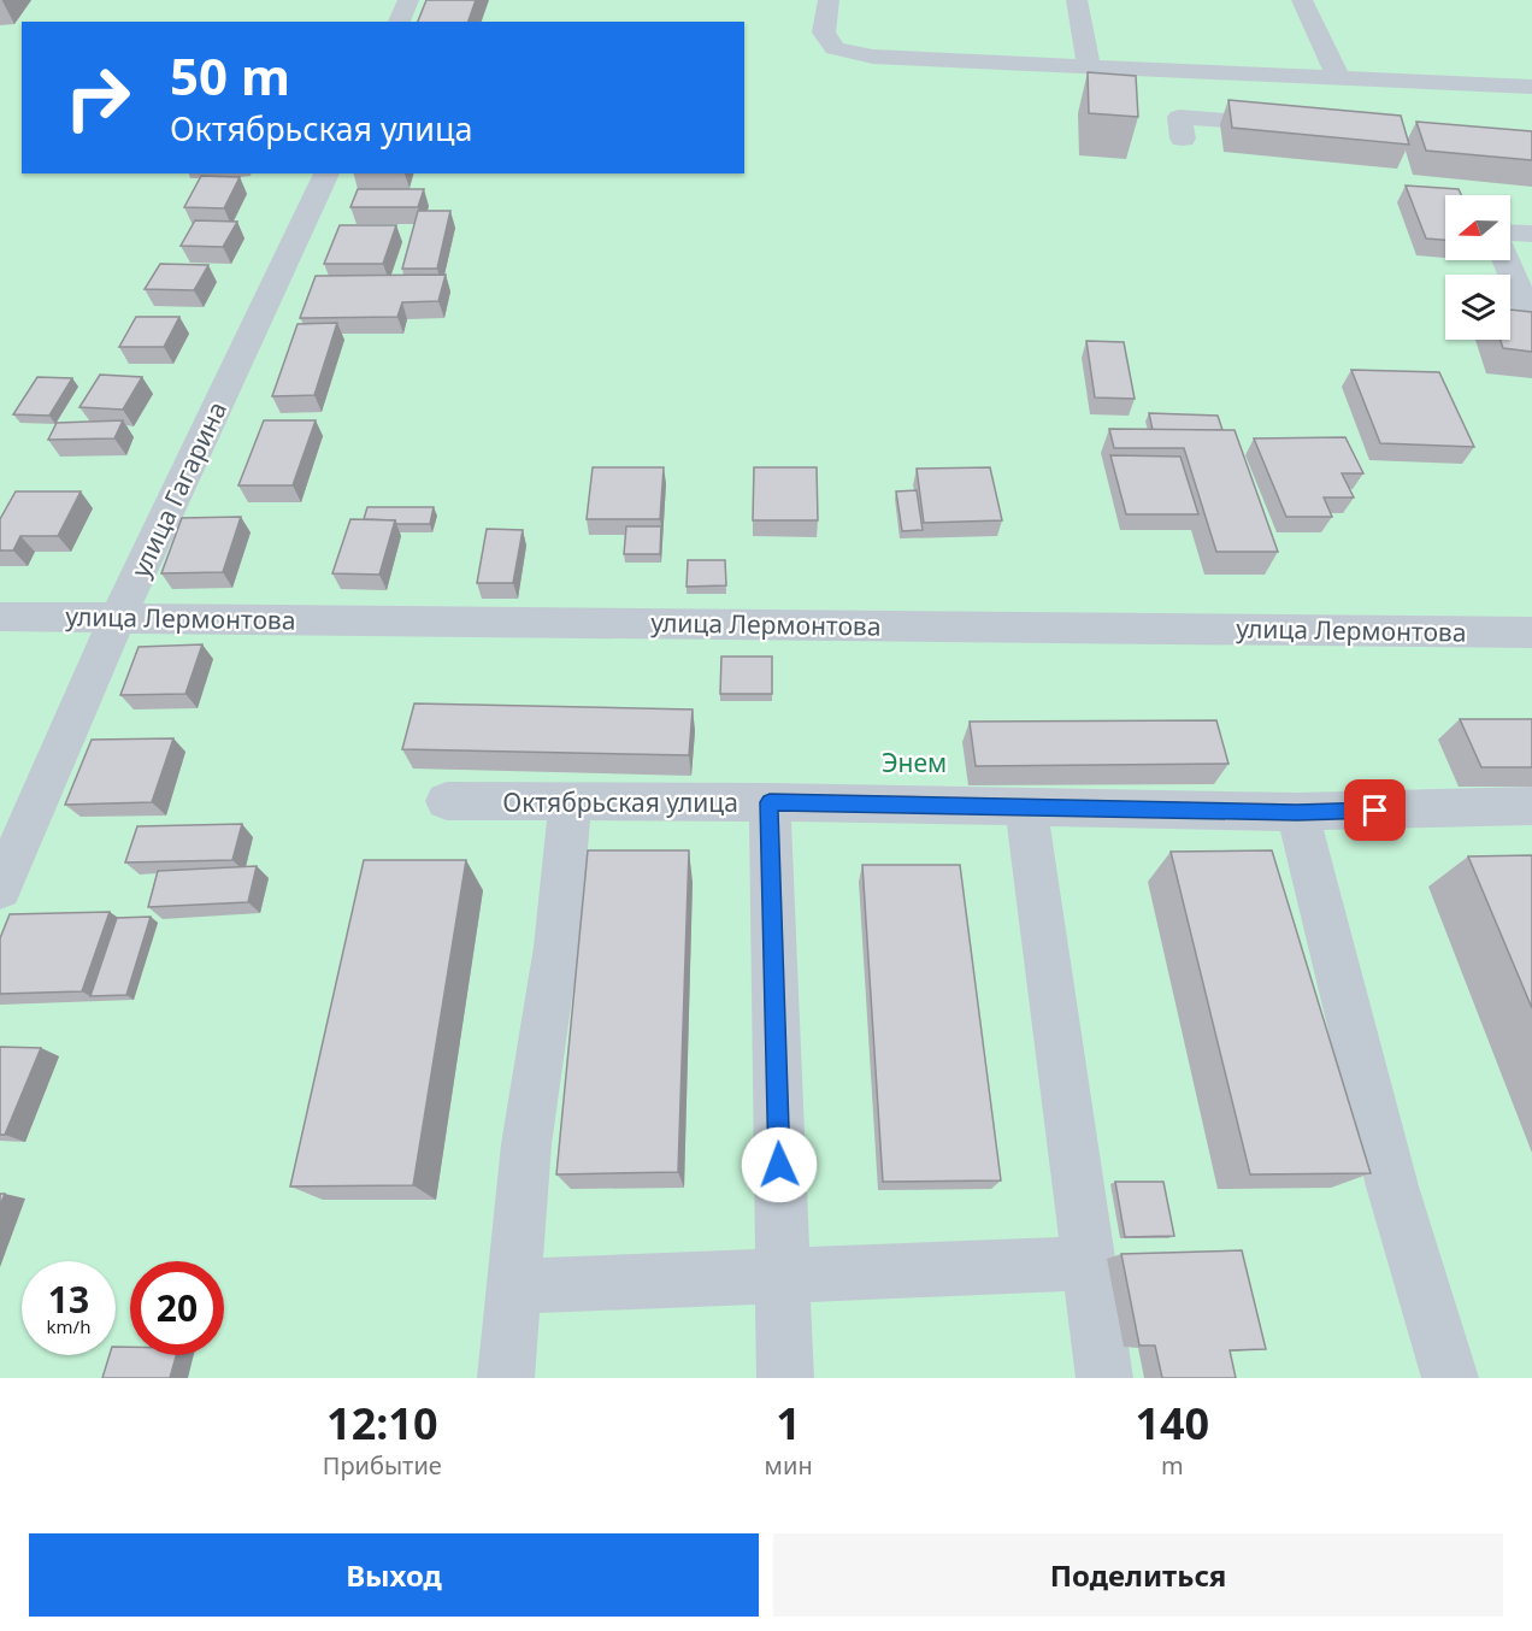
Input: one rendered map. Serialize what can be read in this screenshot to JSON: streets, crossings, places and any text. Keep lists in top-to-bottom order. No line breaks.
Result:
{"streets":{"street":["улица Гагарина","улица Лермонтова","Октябрьская улица"]},"crossings":[["улица Гагарина","улица Лермонтова"]],"parks":["Энем"],"north":"left","page":{"turn":["50 m","Октябрьская улица"],"speed":"13 km/h","limit":"20","eta":["12:10","Прибытие","1","мин","140","m"],"buttons":["Выход","Поделиться"]}}
